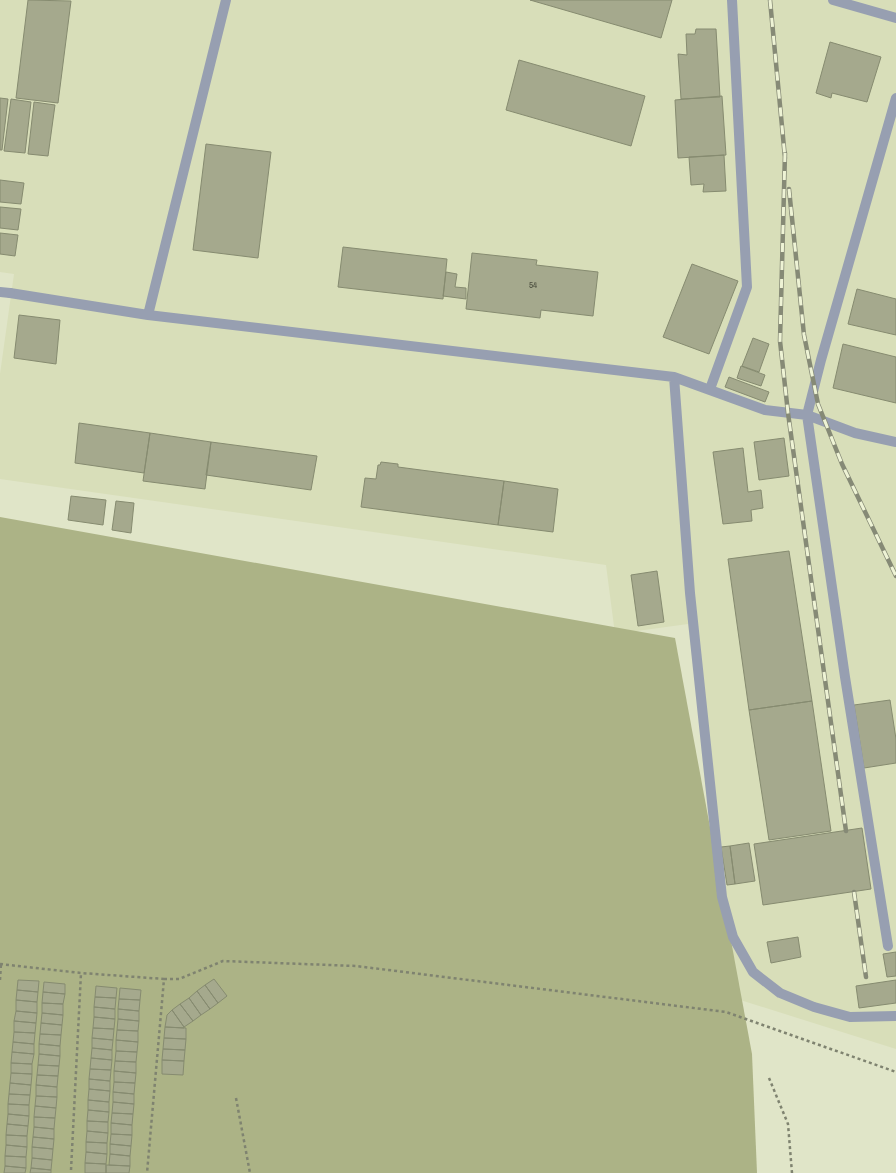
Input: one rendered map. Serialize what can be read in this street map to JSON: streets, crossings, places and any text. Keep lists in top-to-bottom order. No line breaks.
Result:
{"house_numbers":["54"]}
